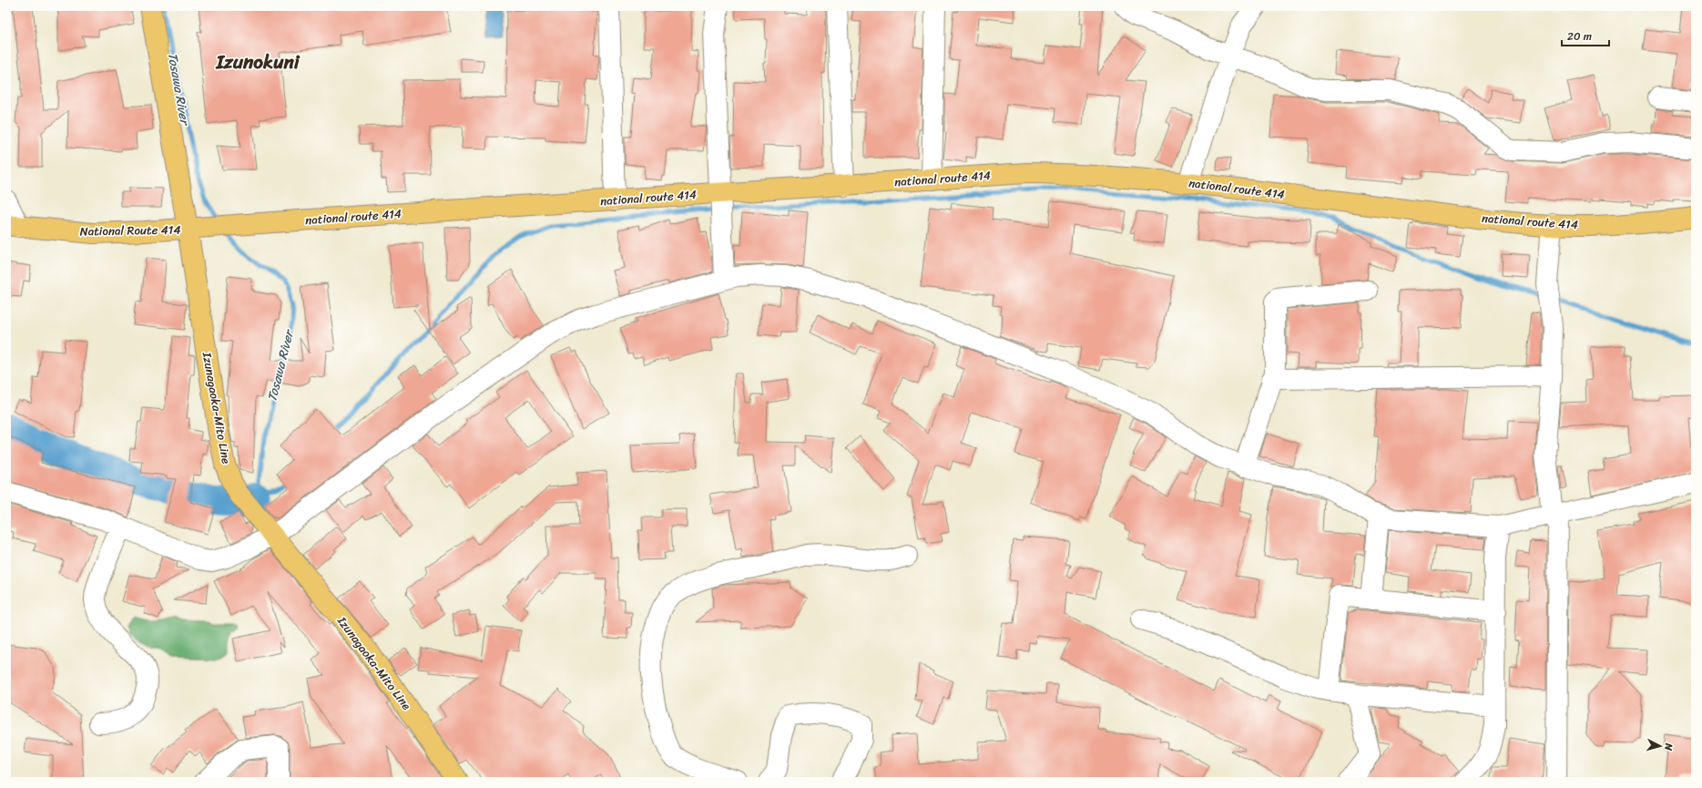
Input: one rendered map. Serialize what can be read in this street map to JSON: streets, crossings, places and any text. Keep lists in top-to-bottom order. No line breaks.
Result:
{"streets":{"main road":["national route 414","National Route 414","Izunagaoka-Mito Line"]},"crossings":[["national route 414","National Route 414"],["national route 414","Izunagaoka-Mito Line"],["National Route 414","Izunagaoka-Mito Line"]],"districts":["Izunokuni"],"water":["Tosawa River"],"scale_bar":"20 m","north":"right"}
